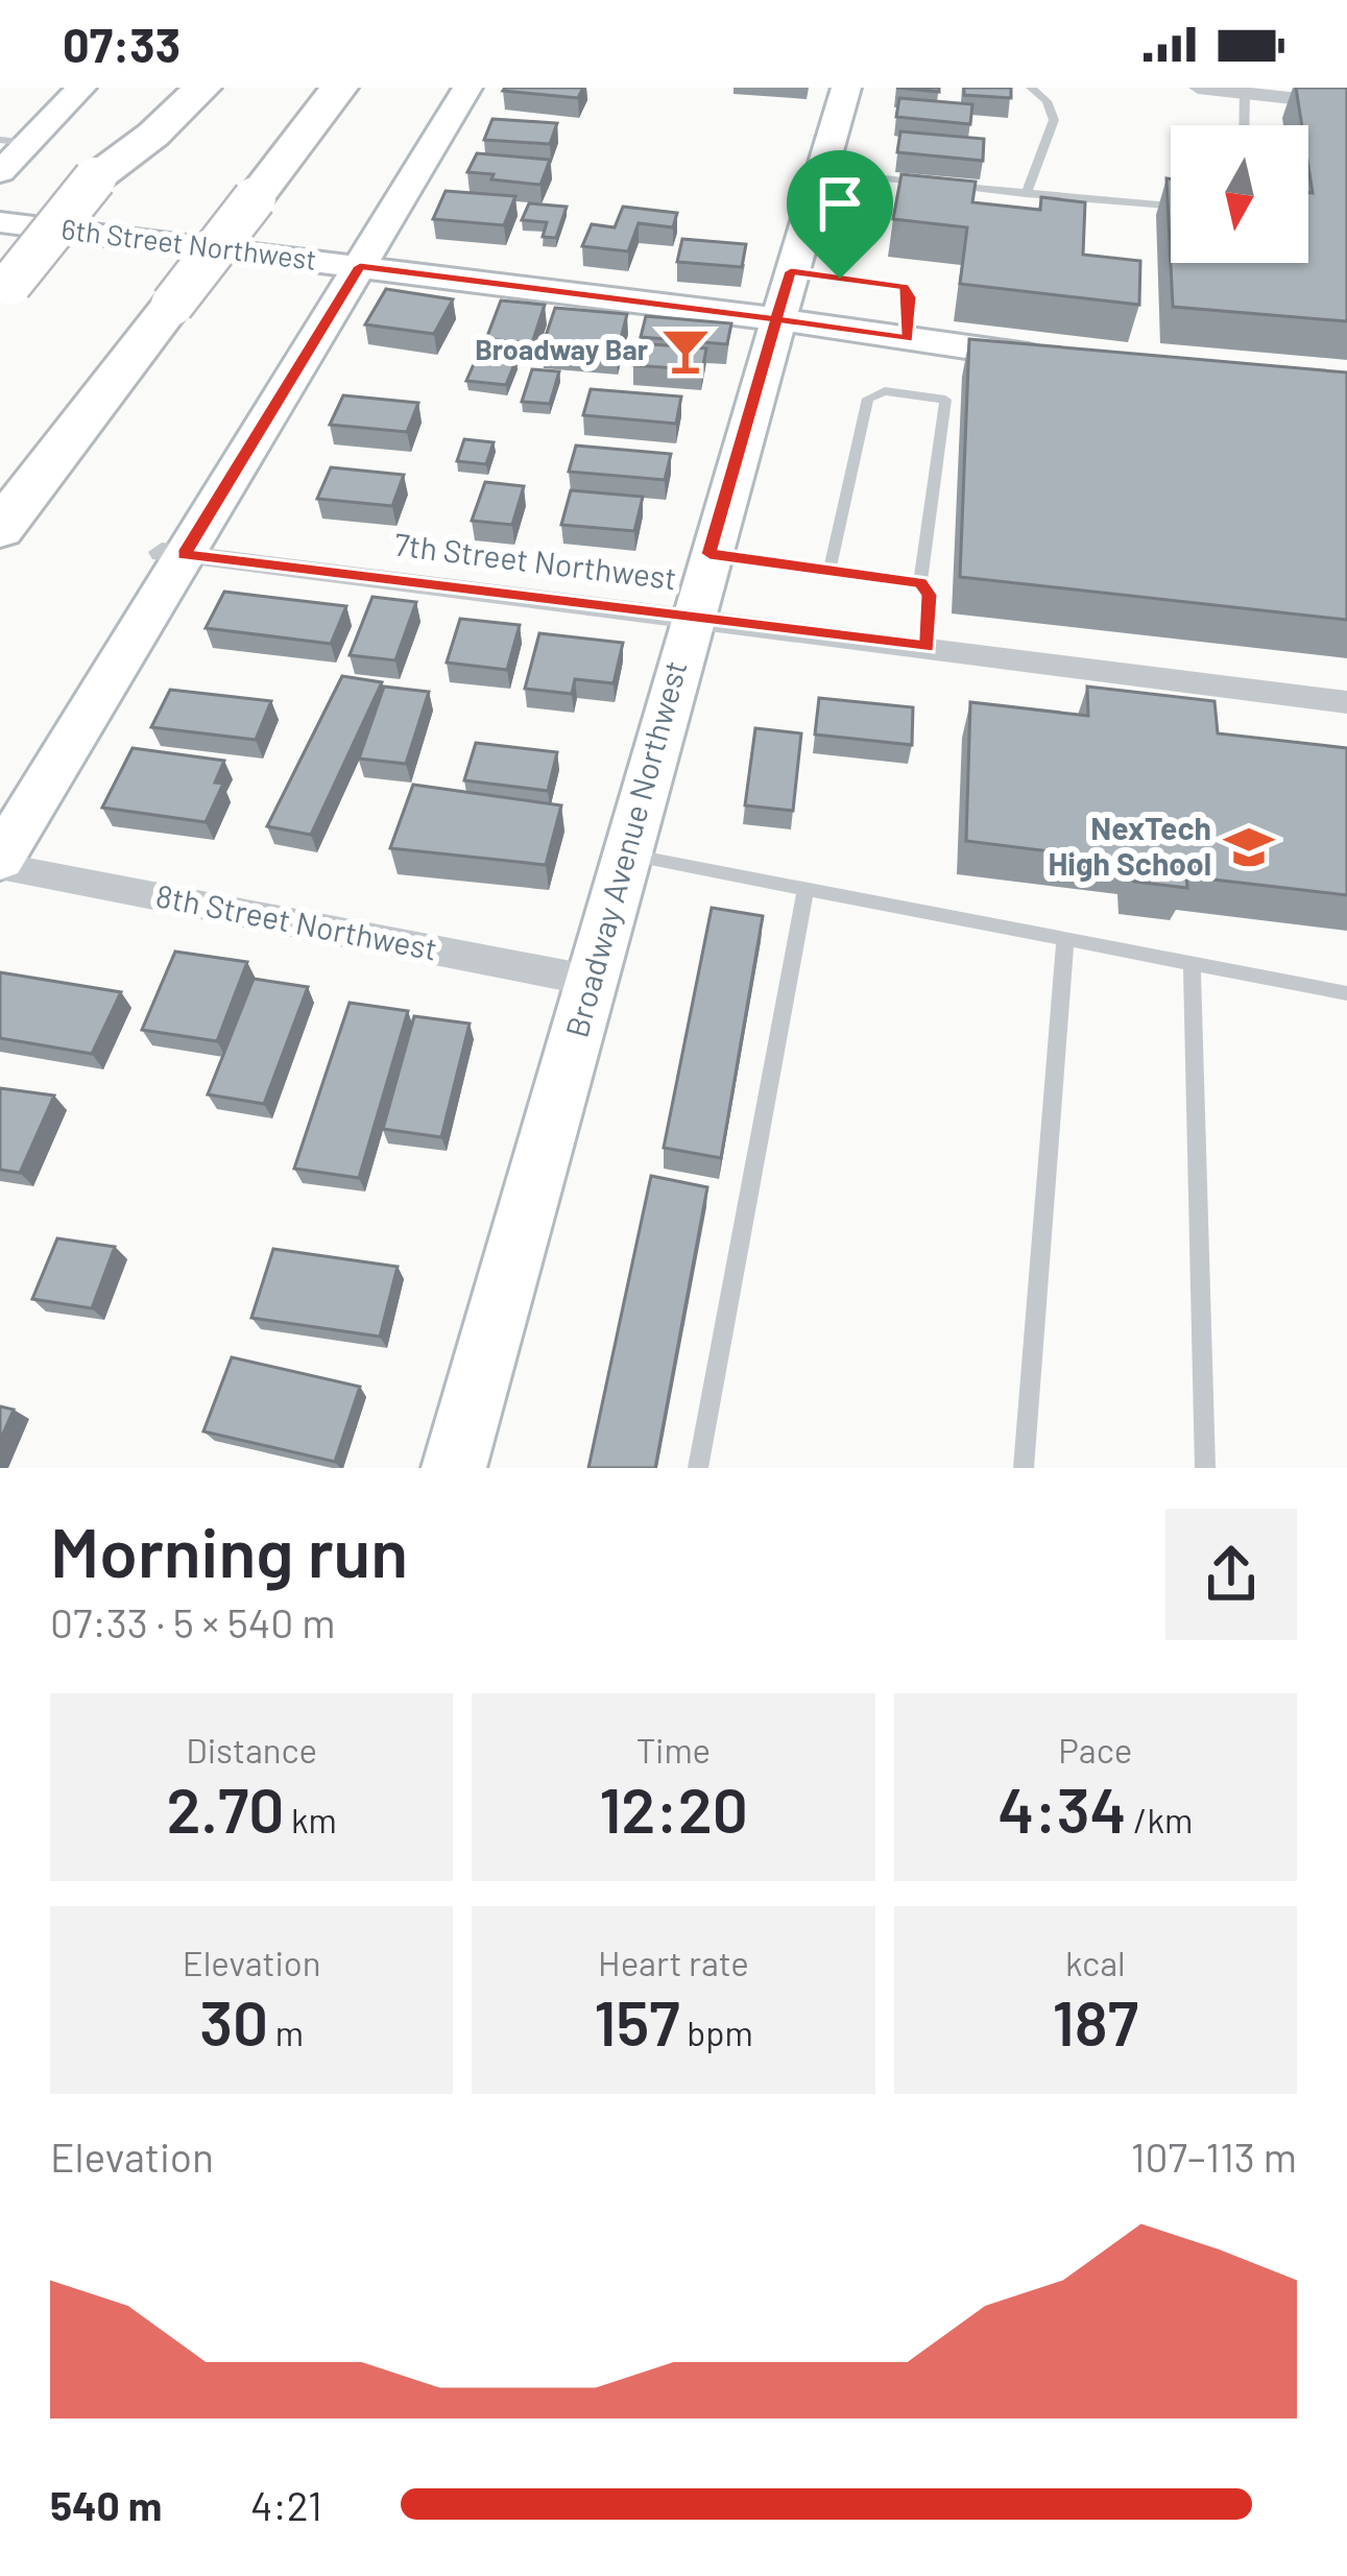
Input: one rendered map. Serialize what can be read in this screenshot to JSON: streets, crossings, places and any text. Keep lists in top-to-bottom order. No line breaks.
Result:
{"streets":{"street":["6th Street Northwest","7th Street Northwest","Broadway Avenue Northwest","8th Street Northwest"]},"crossings":[["6th Street Northwest","Broadway Avenue Northwest"],["7th Street Northwest","Broadway Avenue Northwest"],["Broadway Avenue Northwest","8th Street Northwest"]],"places":{"bar":["Broadway Bar"],"school or university":["NexTech High School"]},"north":"bottom","page":{"status":"07:33","heading":["Morning run","07:33 · 5 × 540 m"],"stats":[["Distance","2.70 km"],["Time","12:20"],["Pace","4:34 /km"],["Elevation","30 m"],["Heart rate","157 bpm"],["kcal","187"]],"chart":["Elevation","107–113 m"],"list":[{"name":"540 m","note":"4:21"}]}}
